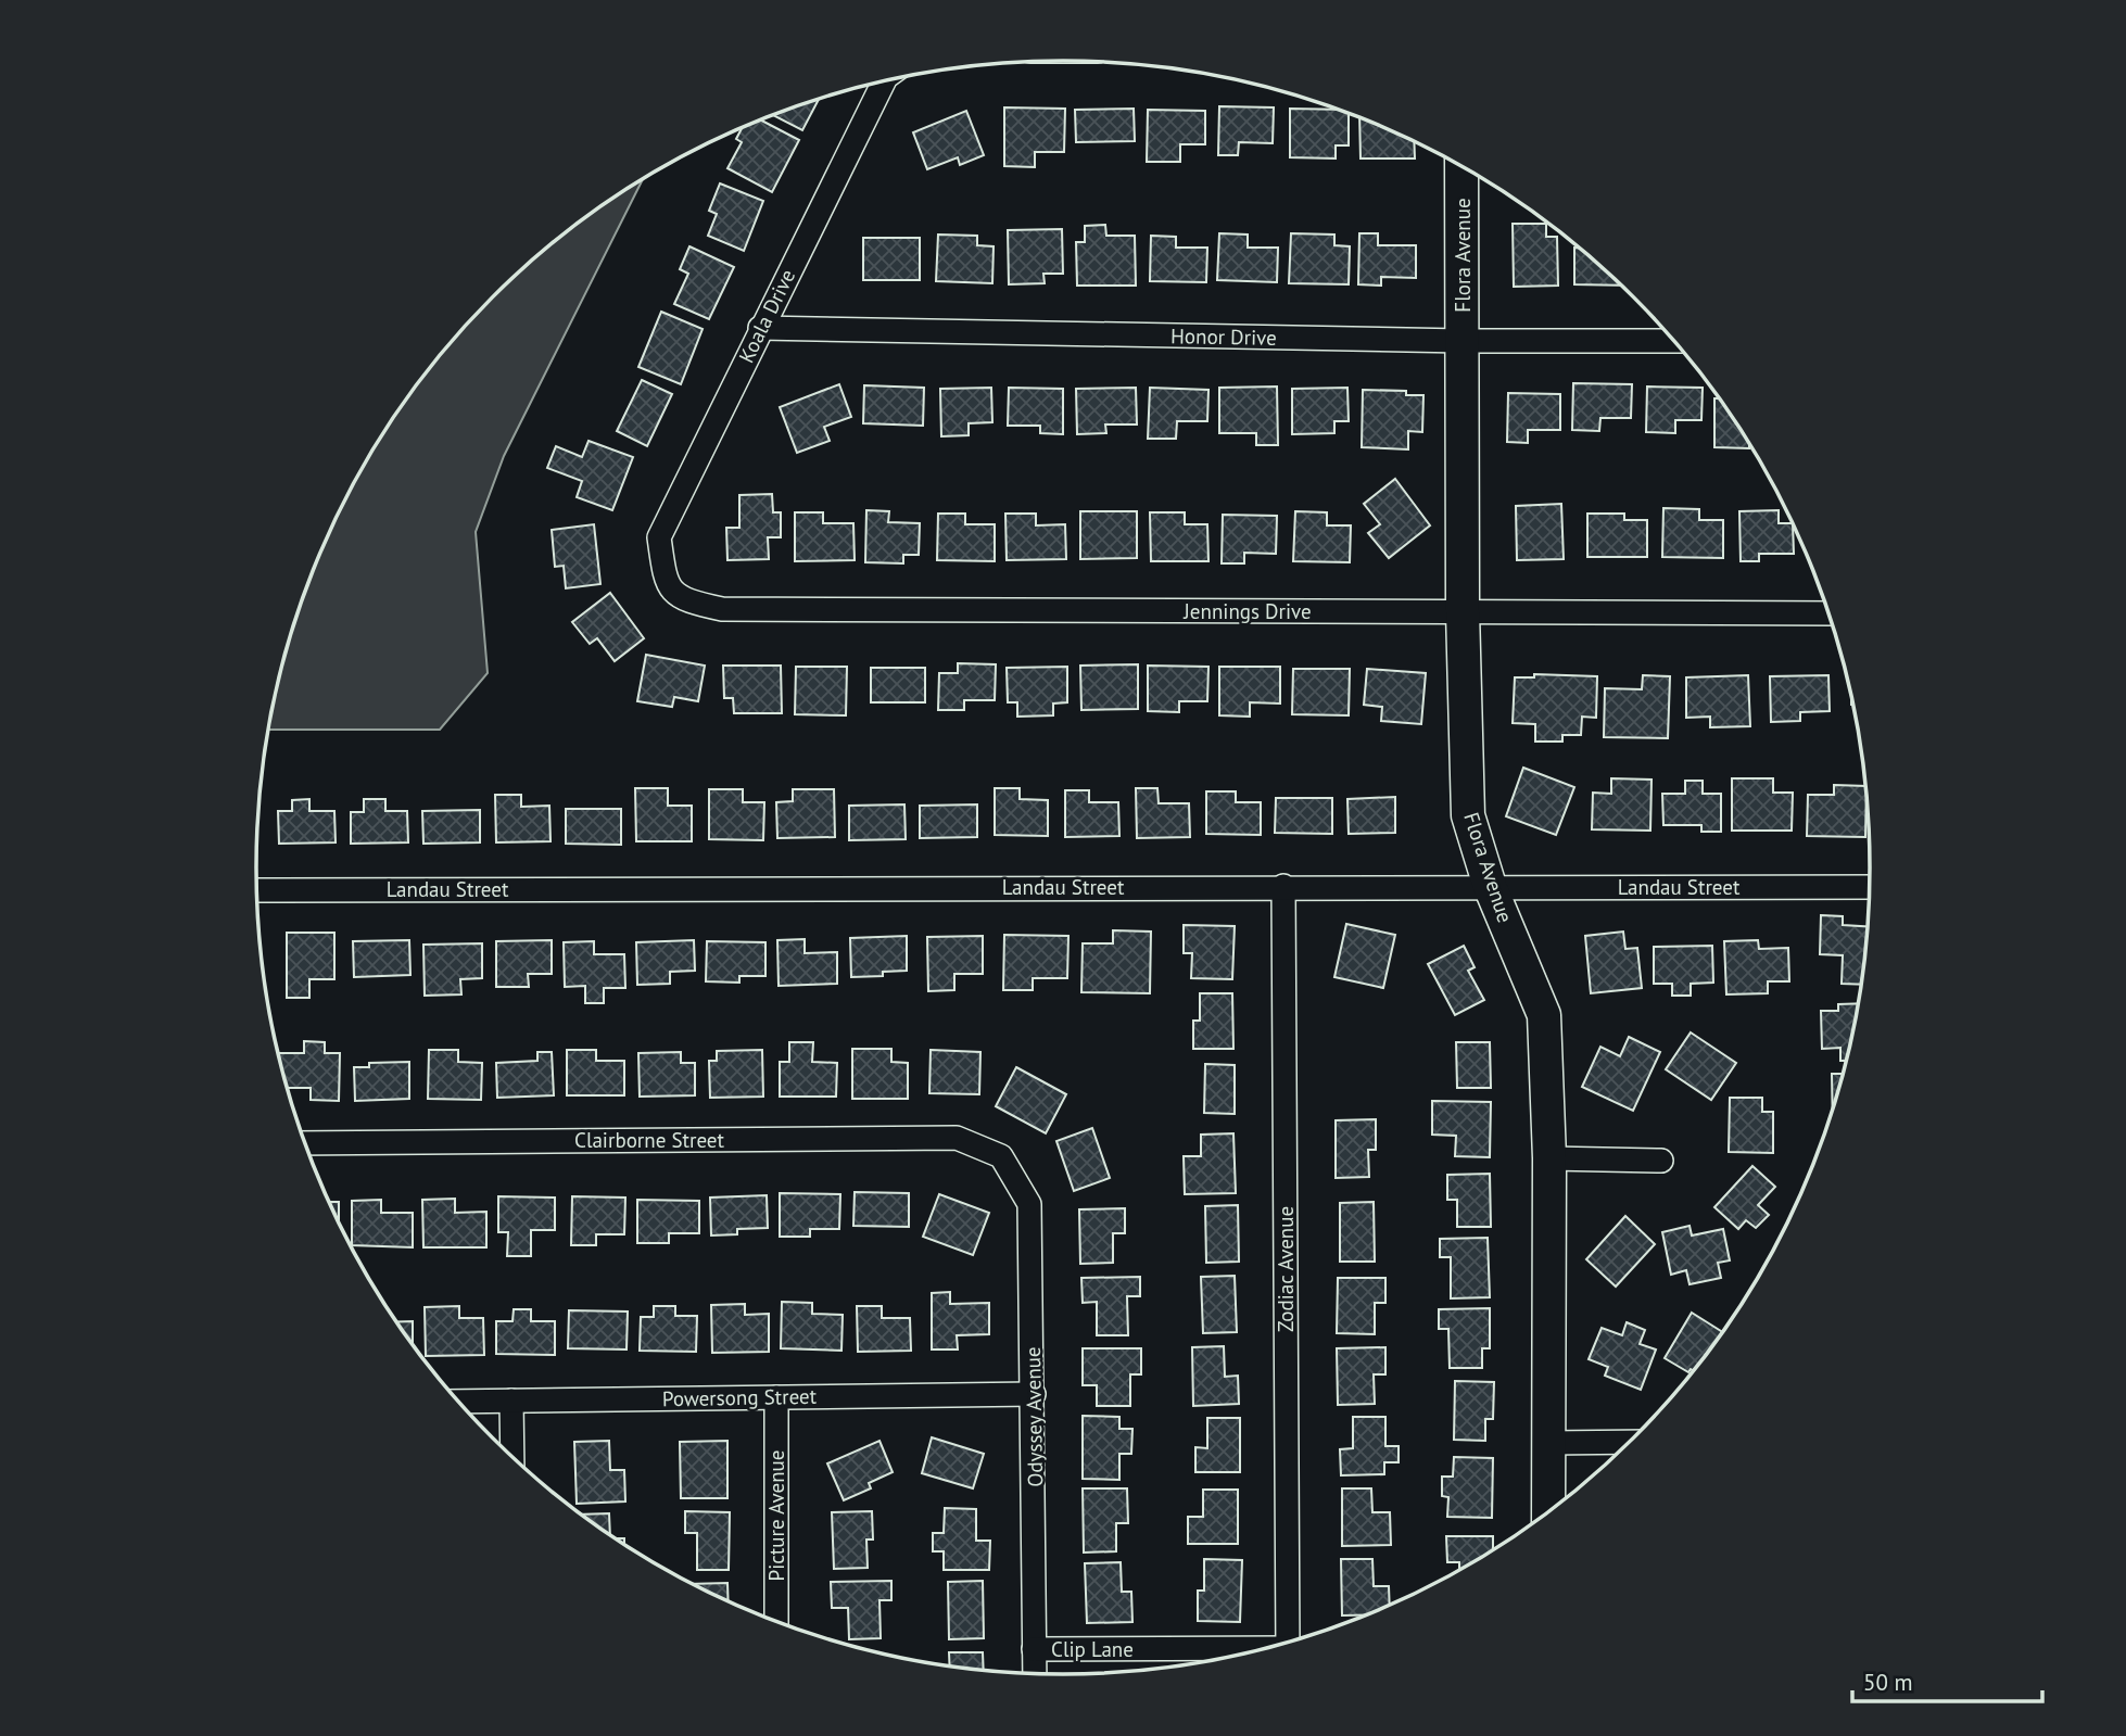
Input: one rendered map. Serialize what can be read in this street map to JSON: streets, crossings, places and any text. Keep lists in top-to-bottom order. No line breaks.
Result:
{"streets":{"street":["Flora Avenue","Koala Drive","Honor Drive","Jennings Drive","Landau Street","Clairborne Street","Zodiac Avenue","Powersong Street","Odyssey Avenue","Picture Avenue","Clip Lane"]},"crossings":[["Flora Avenue","Honor Drive"],["Flora Avenue","Jennings Drive"],["Flora Avenue","Landau Street"],["Koala Drive","Honor Drive"],["Koala Drive","Jennings Drive"],["Landau Street","Zodiac Avenue"],["Clairborne Street","Odyssey Avenue"],["Powersong Street","Odyssey Avenue"],["Powersong Street","Picture Avenue"],["Odyssey Avenue","Clip Lane"]],"scale_bar":"50 m"}
